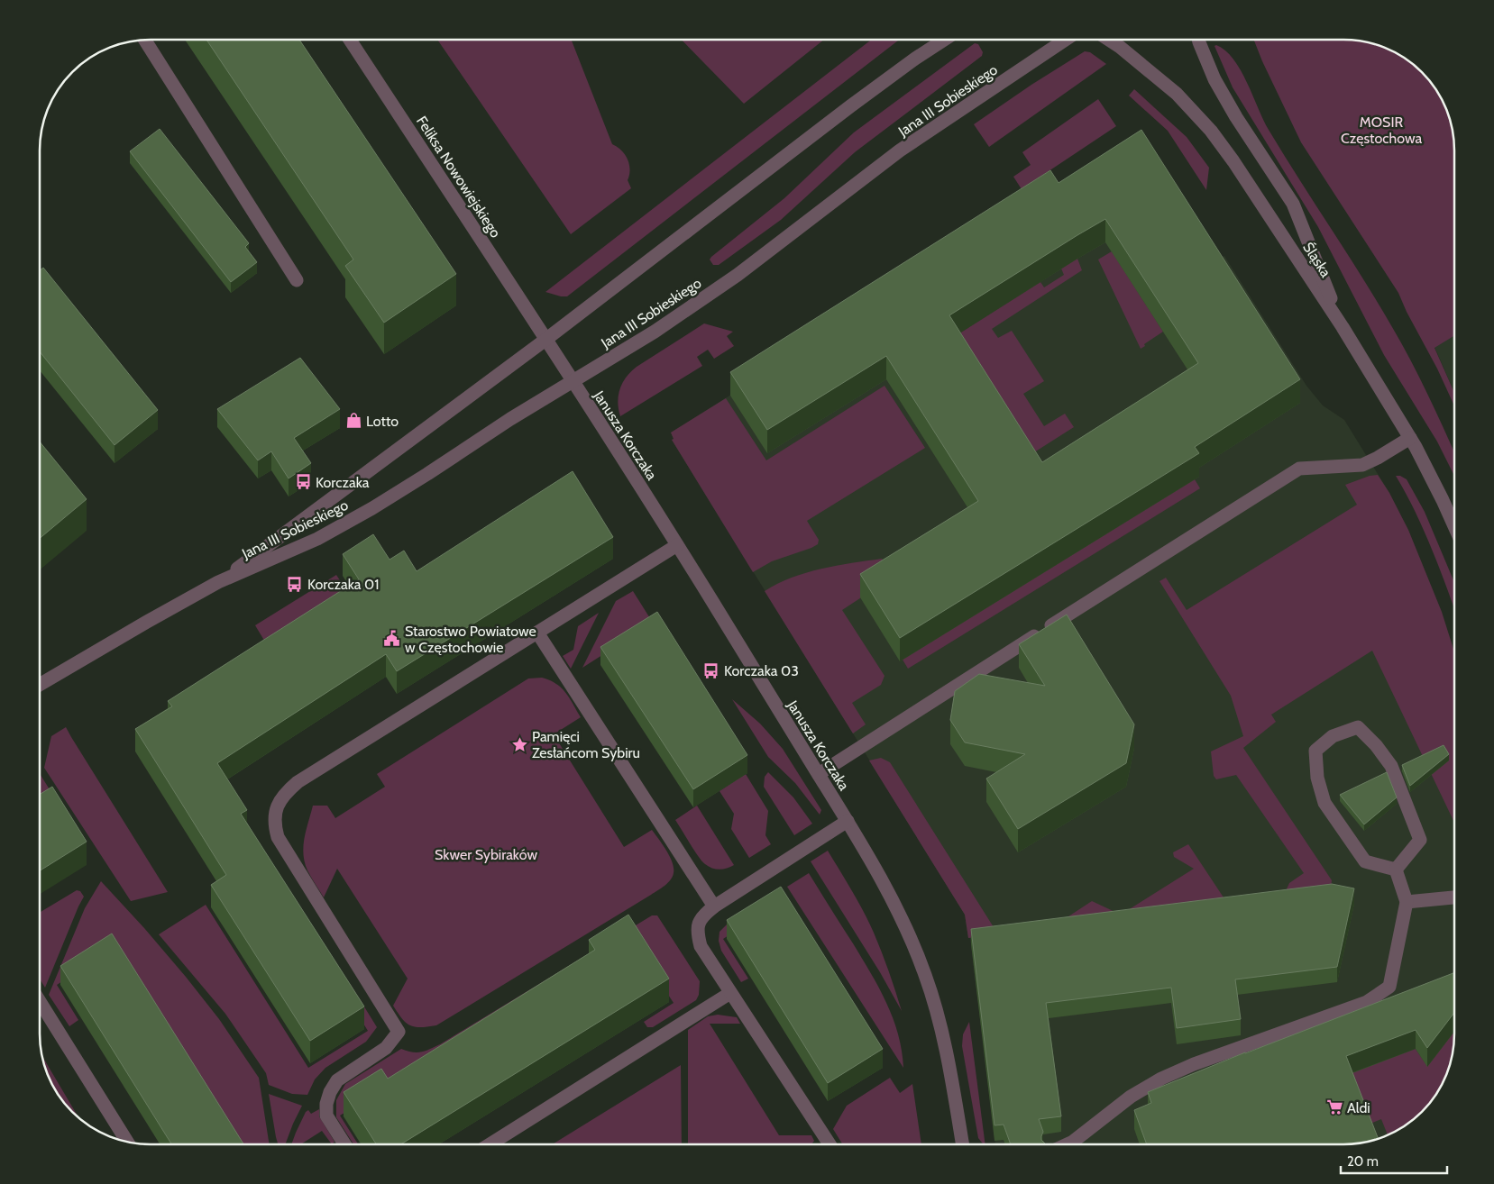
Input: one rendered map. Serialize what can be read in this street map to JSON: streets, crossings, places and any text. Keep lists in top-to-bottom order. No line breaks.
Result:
{"streets":{"street":["Jana III Sobieskiego","Feliksa Nowowiejskiego","Śląska","Janusza Korczaka"]},"crossings":[["Jana III Sobieskiego","Feliksa Nowowiejskiego"],["Jana III Sobieskiego","Janusza Korczaka"],["Feliksa Nowowiejskiego","Janusza Korczaka"]],"parks":["MOSIR Częstochowa","Skwer Sybiraków"],"places":{"shop":["Lotto"],"bus stop":["Korczaka","Korczaka 01","Korczaka 03"],"public building":["Starostwo Powiatowe w Częstochowie"],"place":["Pamięci Zesłańcom Sybiru"],"supermarket":["Aldi"]},"scale_bar":"20 m"}
